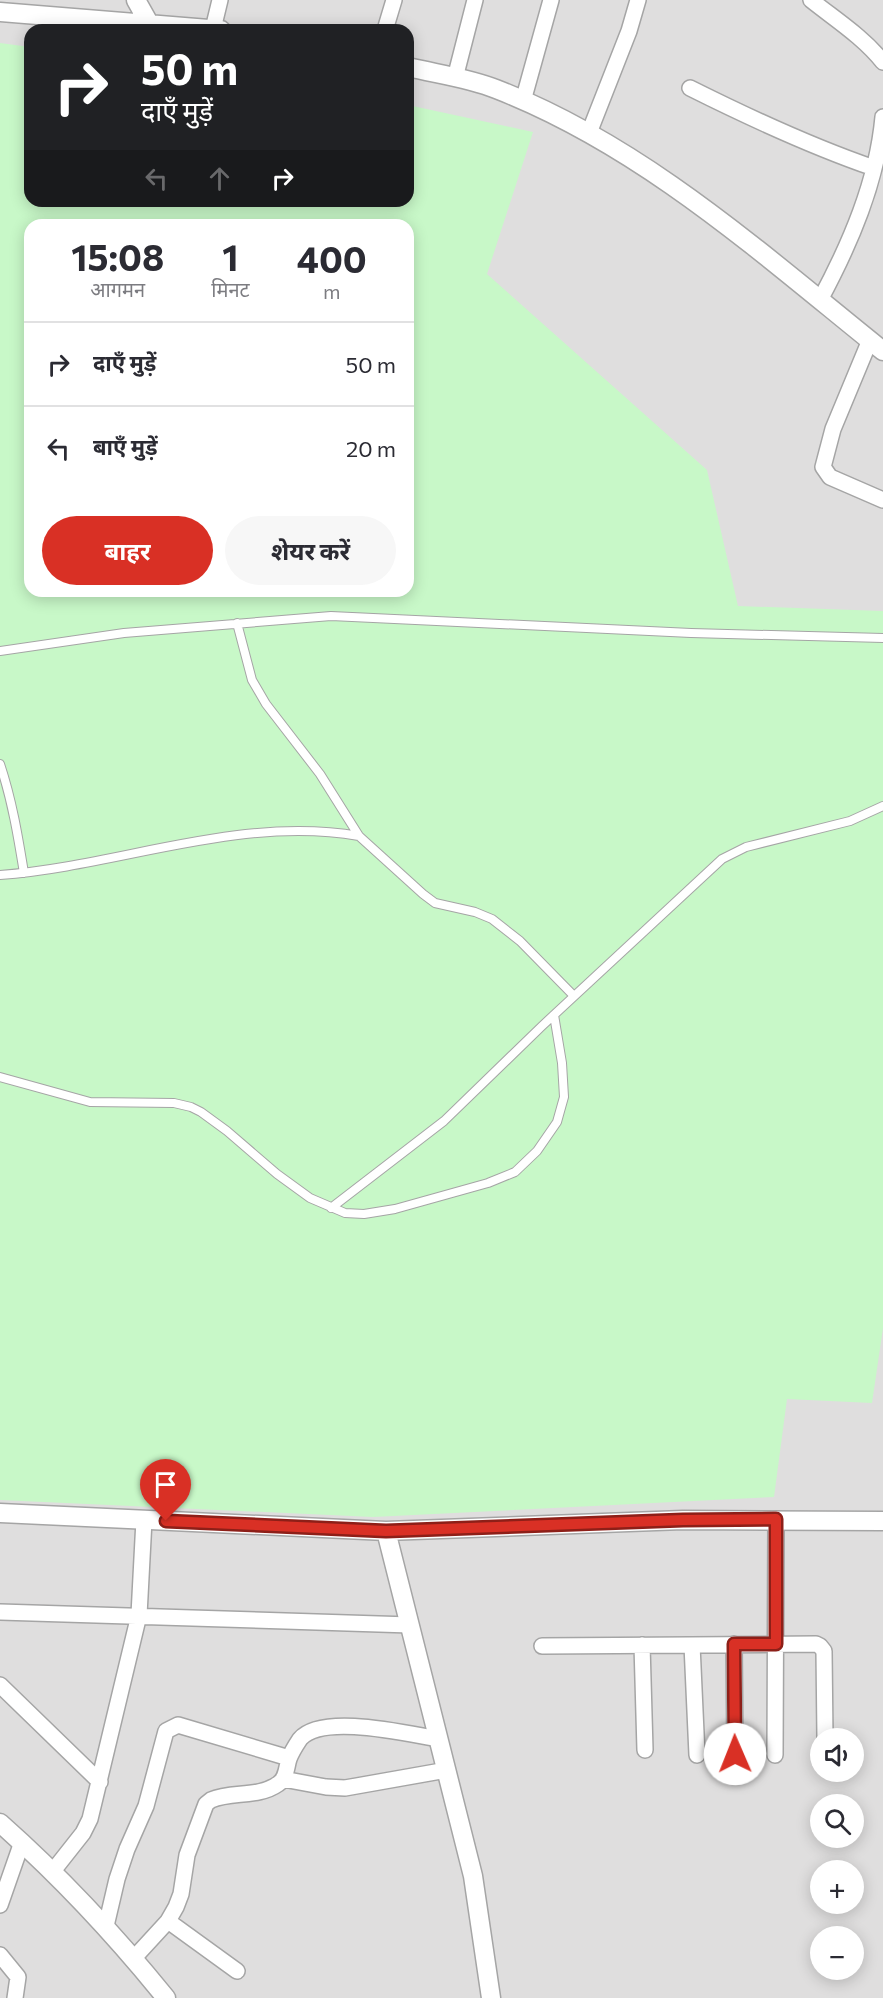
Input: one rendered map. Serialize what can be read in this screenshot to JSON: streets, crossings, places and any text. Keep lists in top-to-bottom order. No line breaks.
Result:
{"page":{"turn":["50 m","दाएँ मुड़ें"],"eta":["15:08","आगमन","1","मिनट","400","m"],"list":[{"name":"दाएँ मुड़ें","value":"50 m"},{"name":"बाएँ मुड़ें","value":"20 m"}],"buttons":["बाहर","शेयर करें"],"map_buttons":["+","−"]}}
